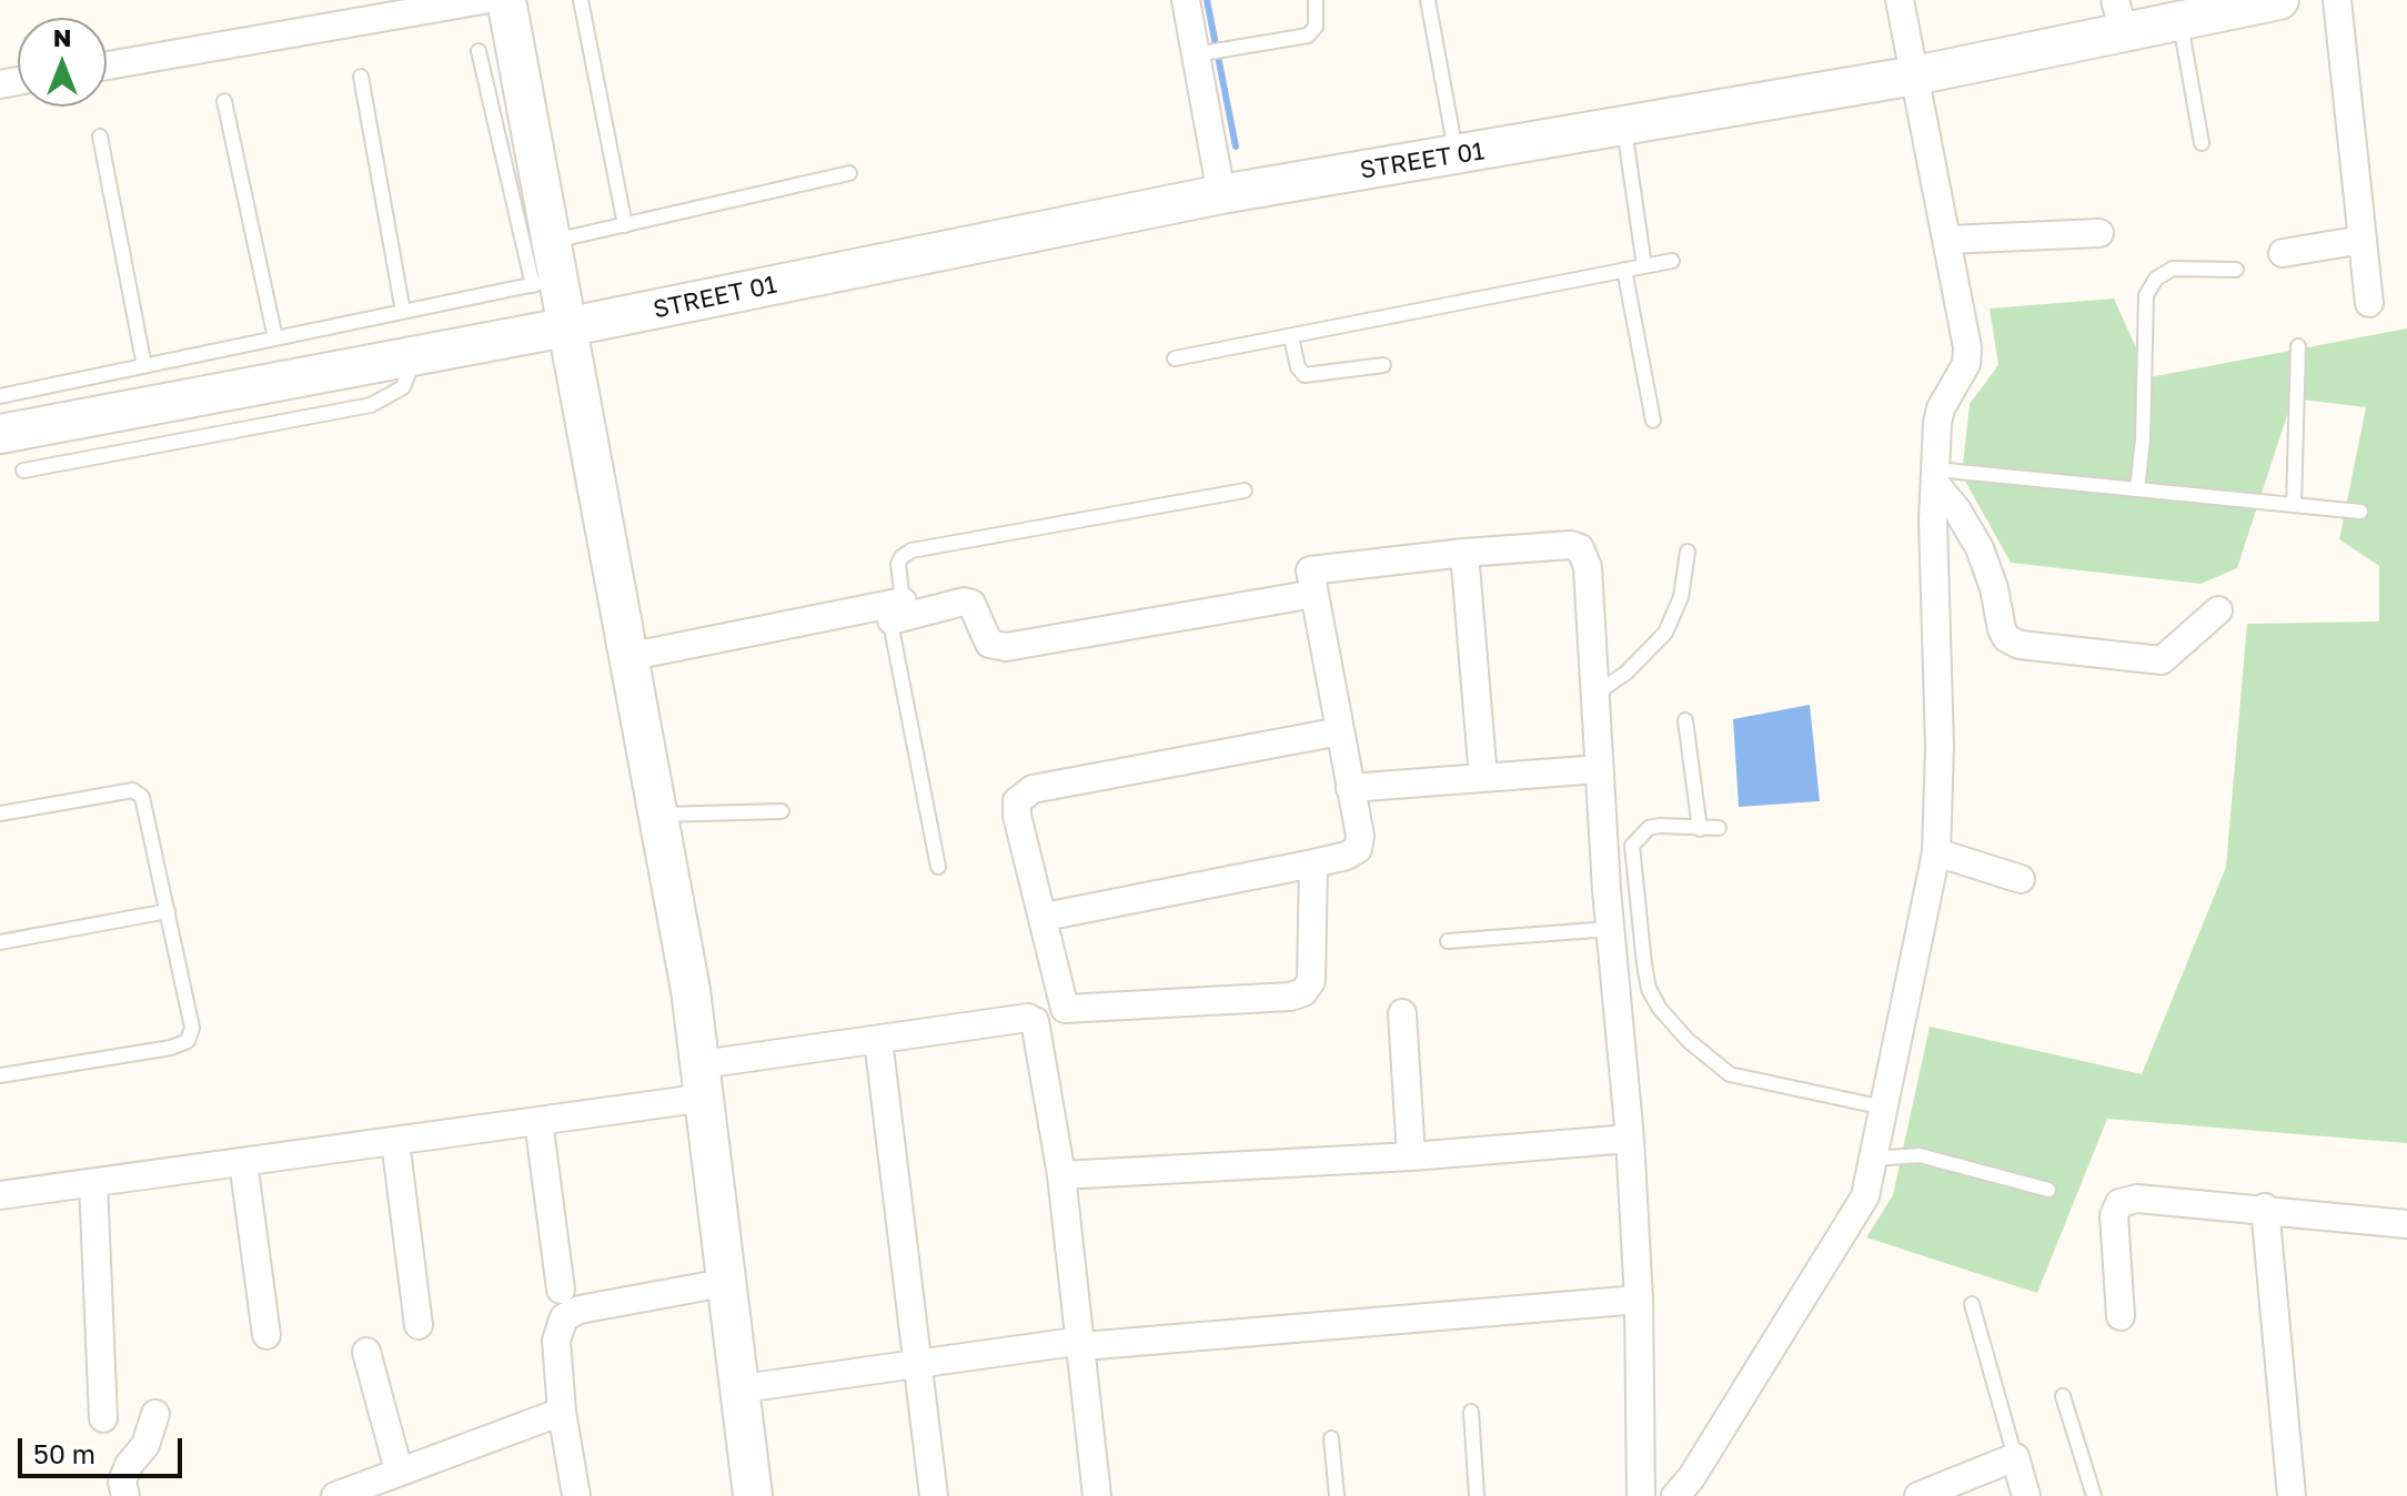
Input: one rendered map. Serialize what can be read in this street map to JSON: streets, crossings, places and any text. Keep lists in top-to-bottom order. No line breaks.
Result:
{"streets":{"street":["STREET 01"]},"scale_bar":"50 m","north":"top"}
